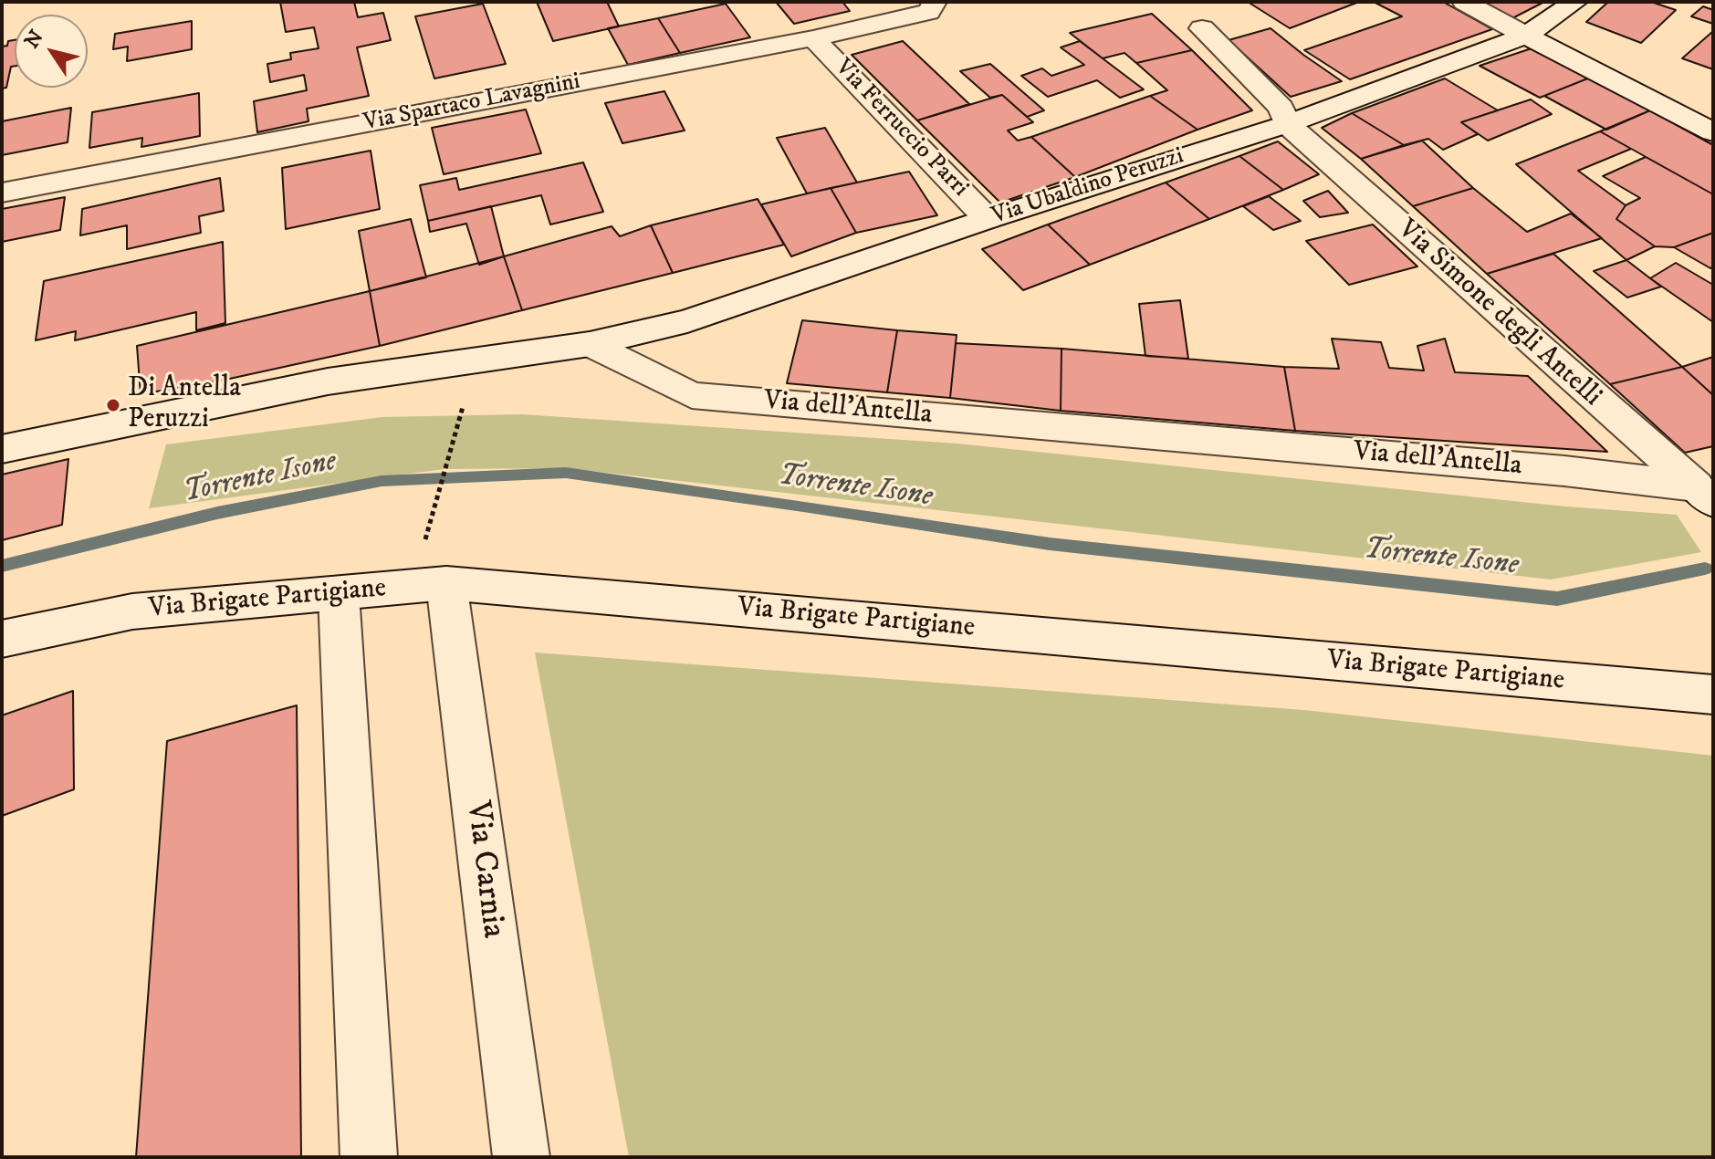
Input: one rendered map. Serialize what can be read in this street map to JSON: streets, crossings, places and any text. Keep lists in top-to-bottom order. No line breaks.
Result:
{"streets":{"street":["Via Spartaco Lavagnini","Via Ferruccio Parri","Via Ubaldino Peruzzi","Via Simone degli Antelli","Via dell'Antella","Via Brigate Partigiane","Via Carnia"]},"crossings":[["Via Spartaco Lavagnini","Via Ferruccio Parri"],["Via Ferruccio Parri","Via Ubaldino Peruzzi"],["Via Ubaldino Peruzzi","Via Simone degli Antelli"],["Via Ubaldino Peruzzi","Via dell'Antella"],["Via Simone degli Antelli","Via dell'Antella"],["Via Brigate Partigiane","Via Carnia"]],"water":["Torrente Isone"],"places":["Di Antella Peruzzi"],"north":"top left"}
